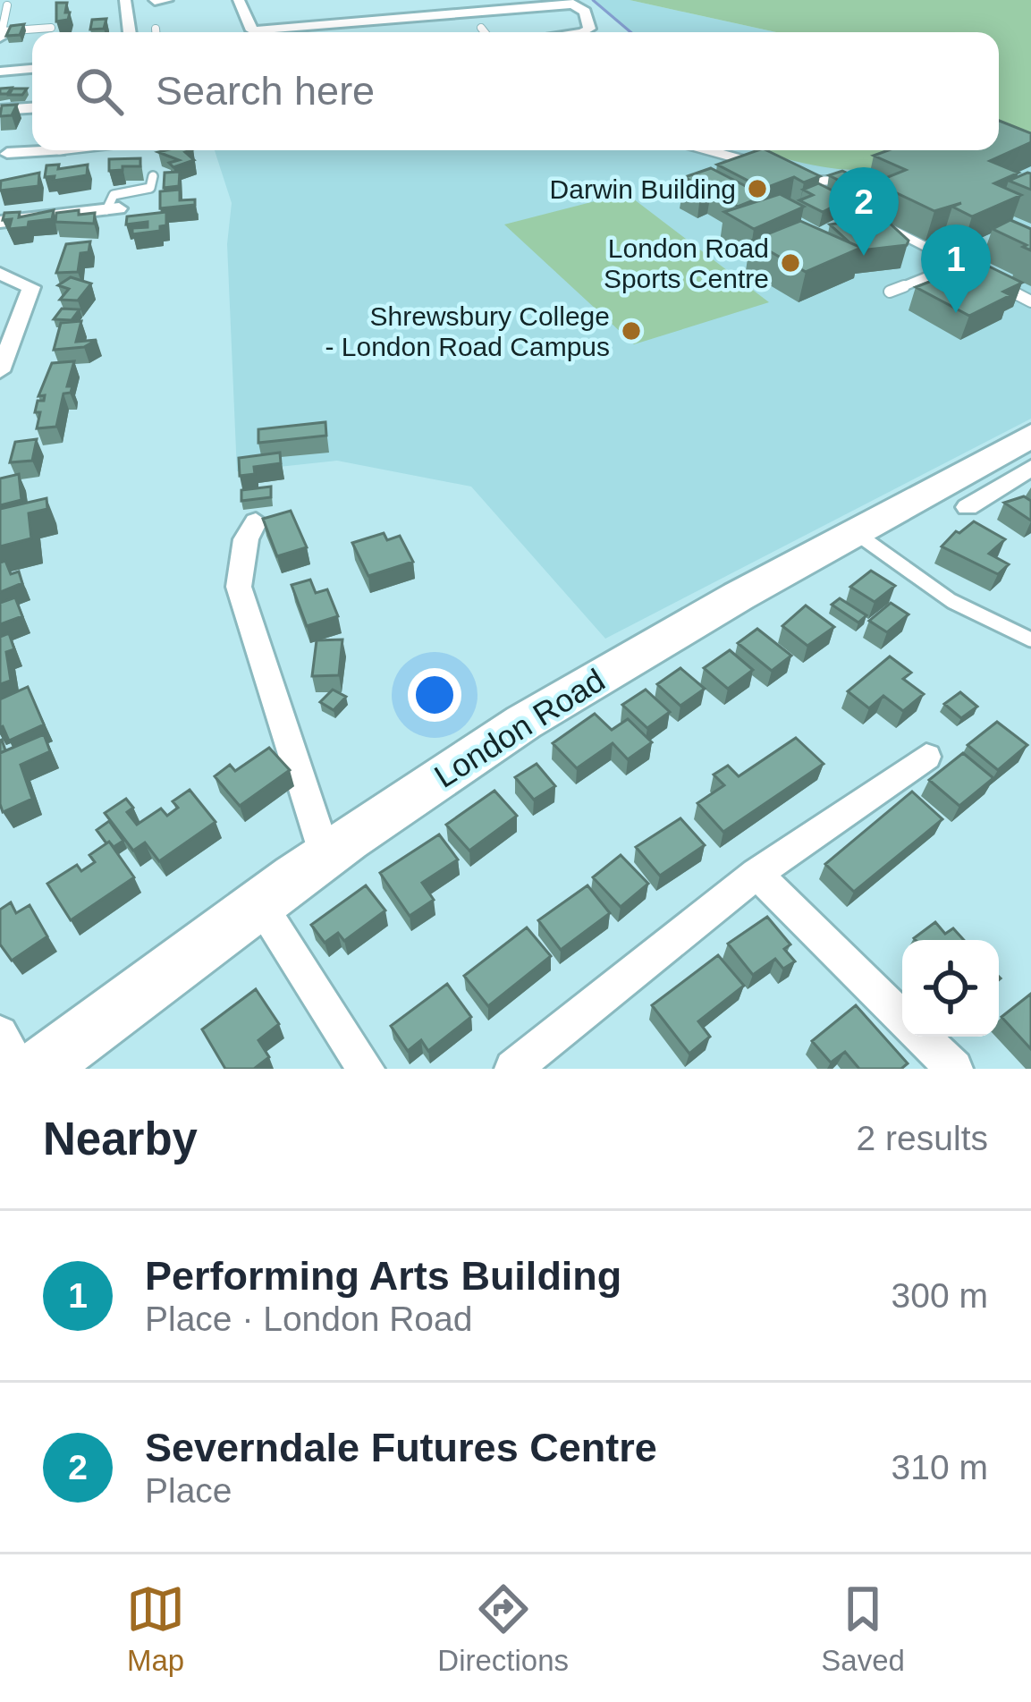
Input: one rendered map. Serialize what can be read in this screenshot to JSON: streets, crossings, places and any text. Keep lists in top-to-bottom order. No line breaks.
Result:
{"streets":{"main road":["London Road"]},"places":["Darwin Building","London Road Sports Centre","Shrewsbury College - London Road Campus"],"page":{"search":"Search here","pins":["2","1"],"heading":["Nearby","2 results"],"list":[{"mark":"1","name":"Performing Arts Building","note":"Place · London Road","value":"300 m"},{"mark":"2","name":"Severndale Futures Centre","note":"Place","value":"310 m"}],"nav":["Map","Directions","Saved"]}}
